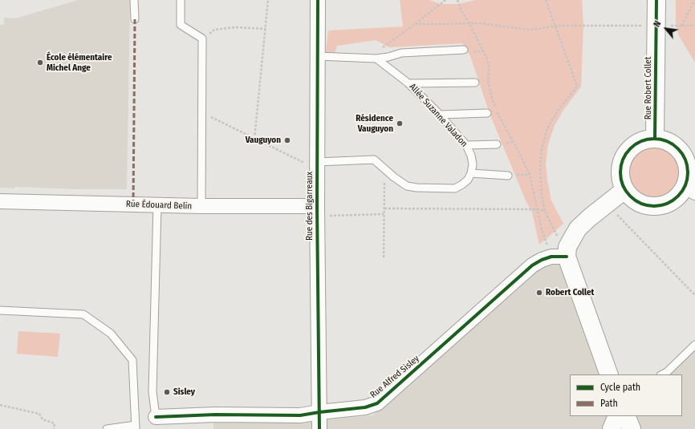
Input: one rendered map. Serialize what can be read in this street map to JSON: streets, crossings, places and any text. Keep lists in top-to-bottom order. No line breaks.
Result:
{"streets":{"street":["Rue Robert Collet","Rue Édouard Belin","Rue des Bigarreaux","Rue Alfred Sisley"],"lane":["Allée Suzanne Valadon"]},"crossings":[["Rue Édouard Belin","Rue des Bigarreaux"],["Rue des Bigarreaux","Rue Alfred Sisley"]],"places":["École élémentaire Michel Ange","Résidence Vauguyon","Vauguyon","Robert Collet","Sisley"],"legend":["Cycle path","Path"],"north":"top left"}
